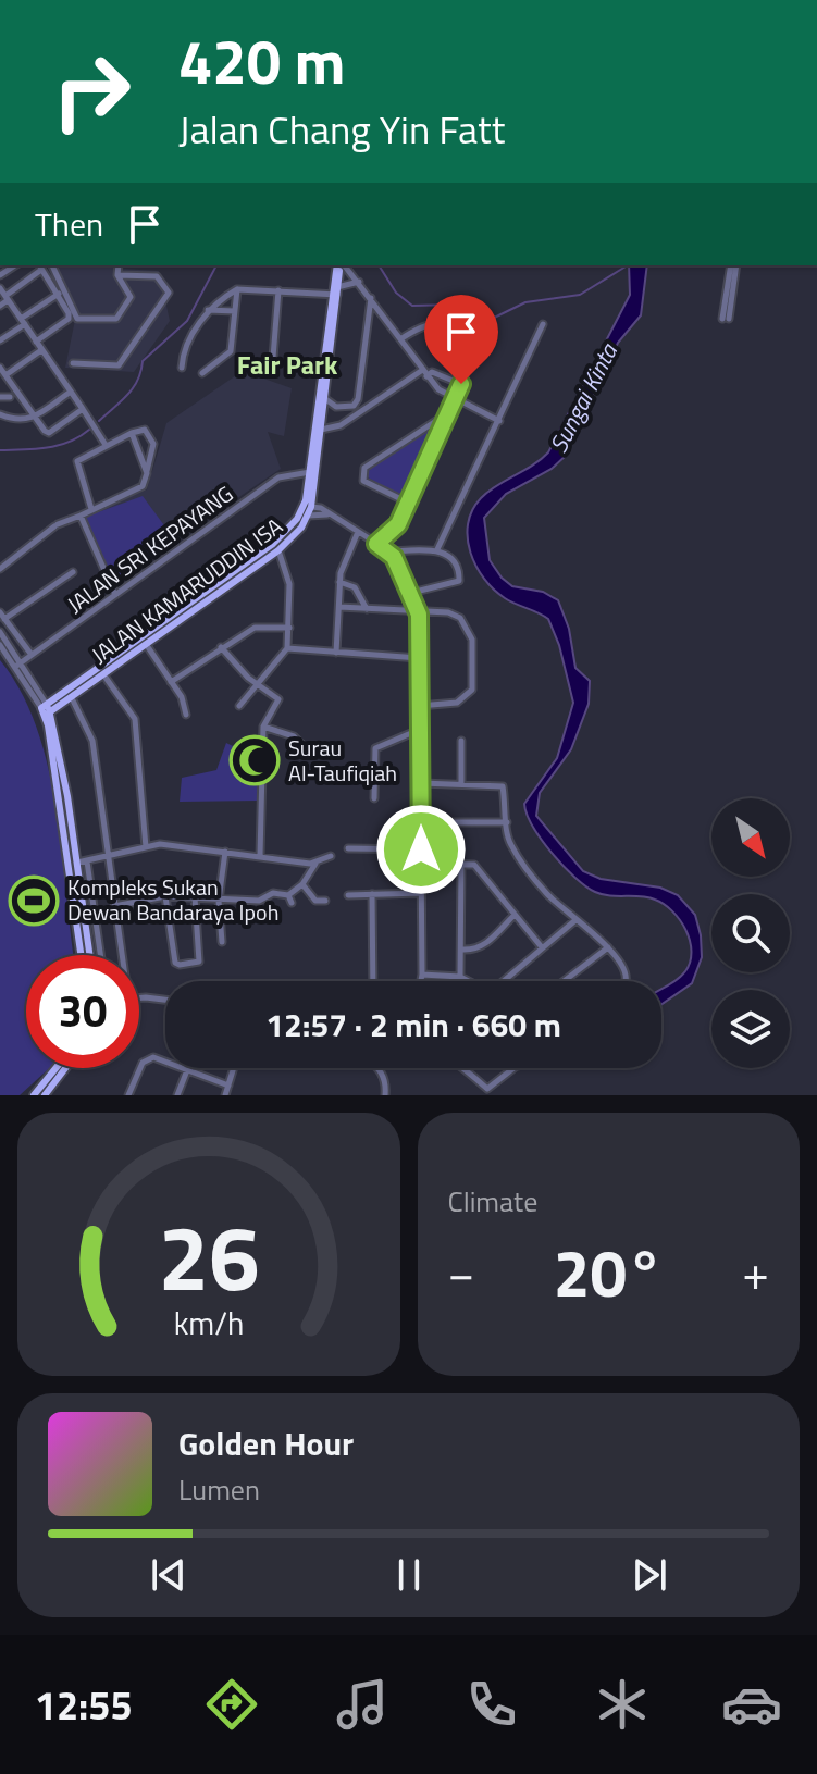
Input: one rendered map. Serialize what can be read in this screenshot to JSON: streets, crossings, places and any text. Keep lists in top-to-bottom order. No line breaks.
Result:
{"streets":{"main road":["JALAN KAMARUDDIN ISA"],"street":["JALAN SRI KEPAYANG"]},"crossings":[["JALAN SRI KEPAYANG","JALAN KAMARUDDIN ISA"]],"districts":["Fair Park"],"water":["Sungai Kinta"],"places":{"mosque":["Surau Al-Taufiqiah"],"sports":["Kompleks Sukan Dewan Bandaraya Ipoh"]},"north":"bottom right","page":{"turn":["420 m","Jalan Chang Yin Fatt"],"then":"Then","limit":"30","trip":"12:57 · 2 min · 660 m","tile":"Climate","heat":["−","20°","+"],"song":["Golden Hour","Lumen"],"tabs":"12:55","gauge":["26","km/h"]}}
